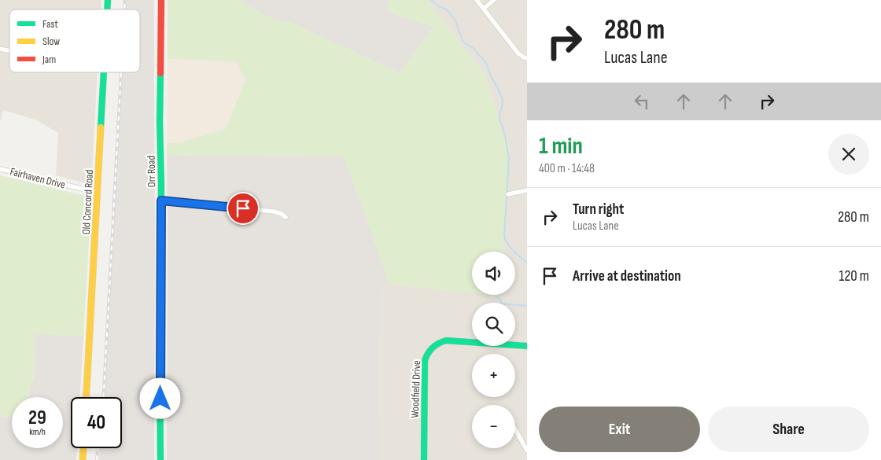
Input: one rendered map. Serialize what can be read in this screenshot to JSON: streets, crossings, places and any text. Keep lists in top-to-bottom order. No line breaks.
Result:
{"streets":{"street":["Orr Road","Fairhaven Drive","Old Concord Road","Woodfield Drive"]},"crossings":[["Fairhaven Drive","Old Concord Road"]],"legend":["Fast","Slow","Jam"],"page":{"turn":["280 m","Lucas Lane"],"heading":["1 min","400 m · 14:48"],"list":[{"name":"Turn right","note":"Lucas Lane","value":"280 m"},{"name":"Arrive at destination","value":"120 m"}],"map_buttons":["+","−"],"speed":"29 km/h","limit":"40","buttons":["Exit","Share"]}}
